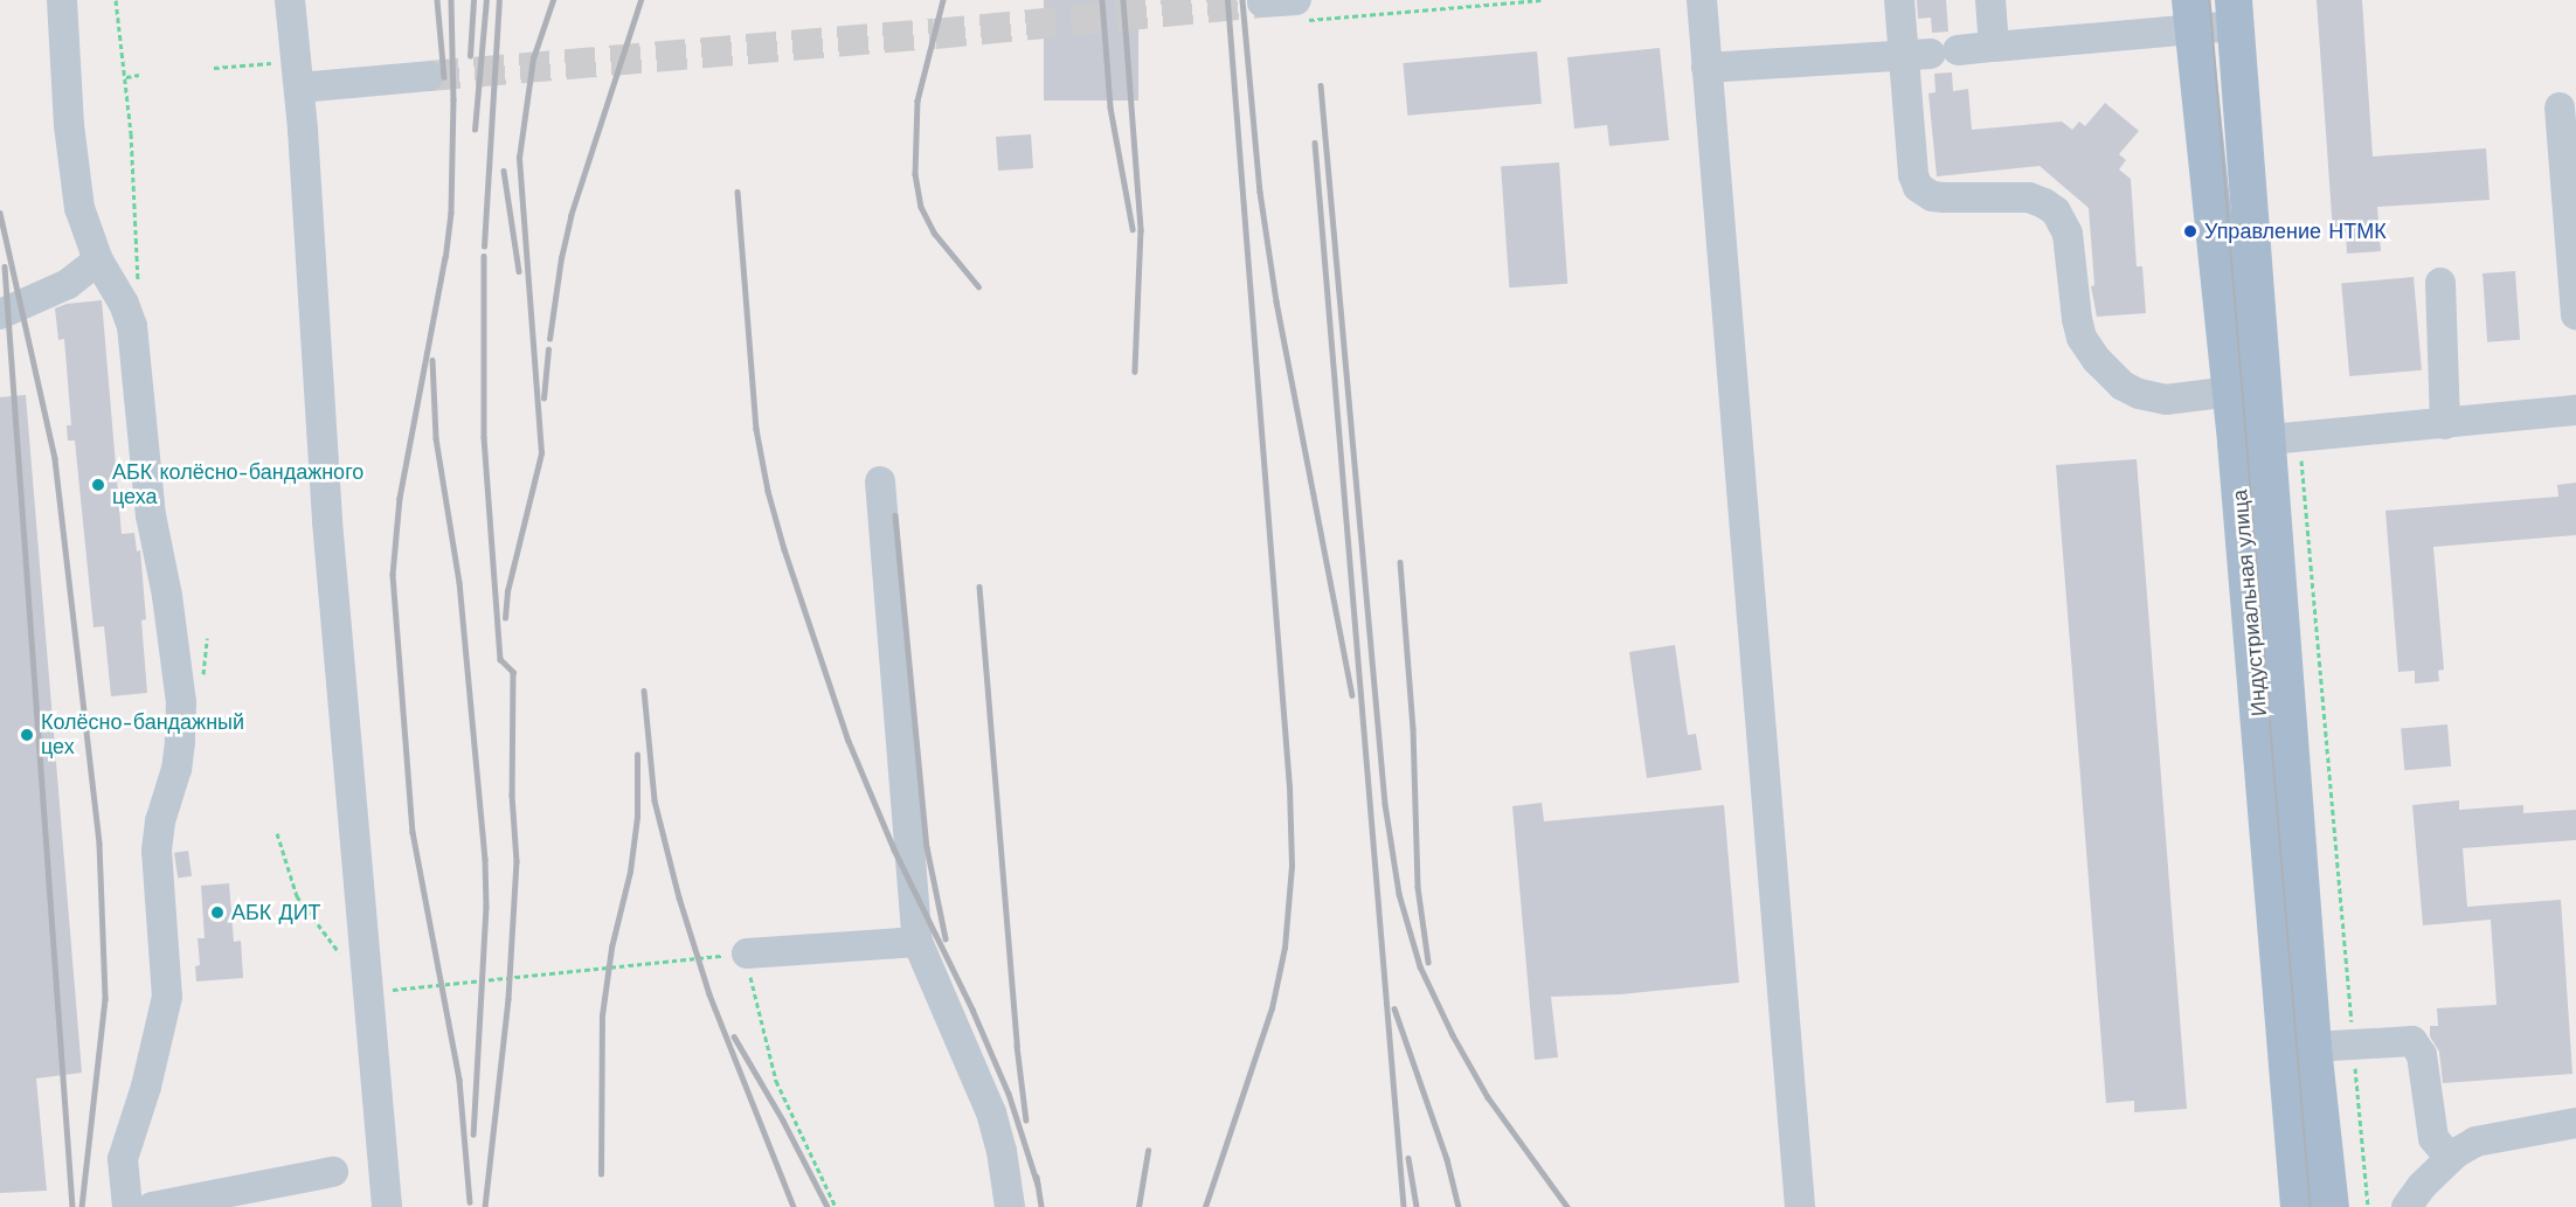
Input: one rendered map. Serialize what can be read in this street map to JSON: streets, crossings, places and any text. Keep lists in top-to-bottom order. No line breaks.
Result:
{"streets":{"main road":["Индустриальная улица"]},"places":["Управление НТМК","АБК колёсно-бандажного цеха","Колёсно-бандажный цех","АБК ДИТ"]}
